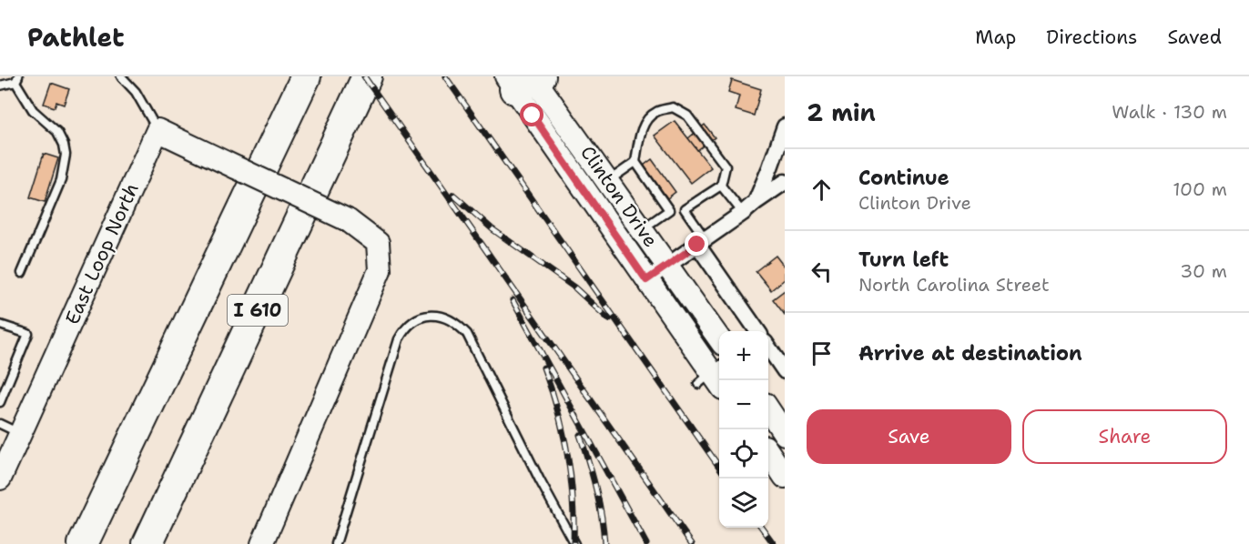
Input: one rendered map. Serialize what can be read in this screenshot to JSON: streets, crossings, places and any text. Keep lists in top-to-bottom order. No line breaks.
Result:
{"streets":{"highway":["I 610"],"main road":["Clinton Drive","East Loop North"]},"page":{"header":"Pathlet","nav":["Map","Directions","Saved"],"heading":["2 min","Walk · 130 m"],"list":[["Continue","Clinton Drive","100 m"],["Turn left","North Carolina Street","30 m"],"Arrive at destination"],"map_buttons":["+","−"],"buttons":["Save","Share"]}}
